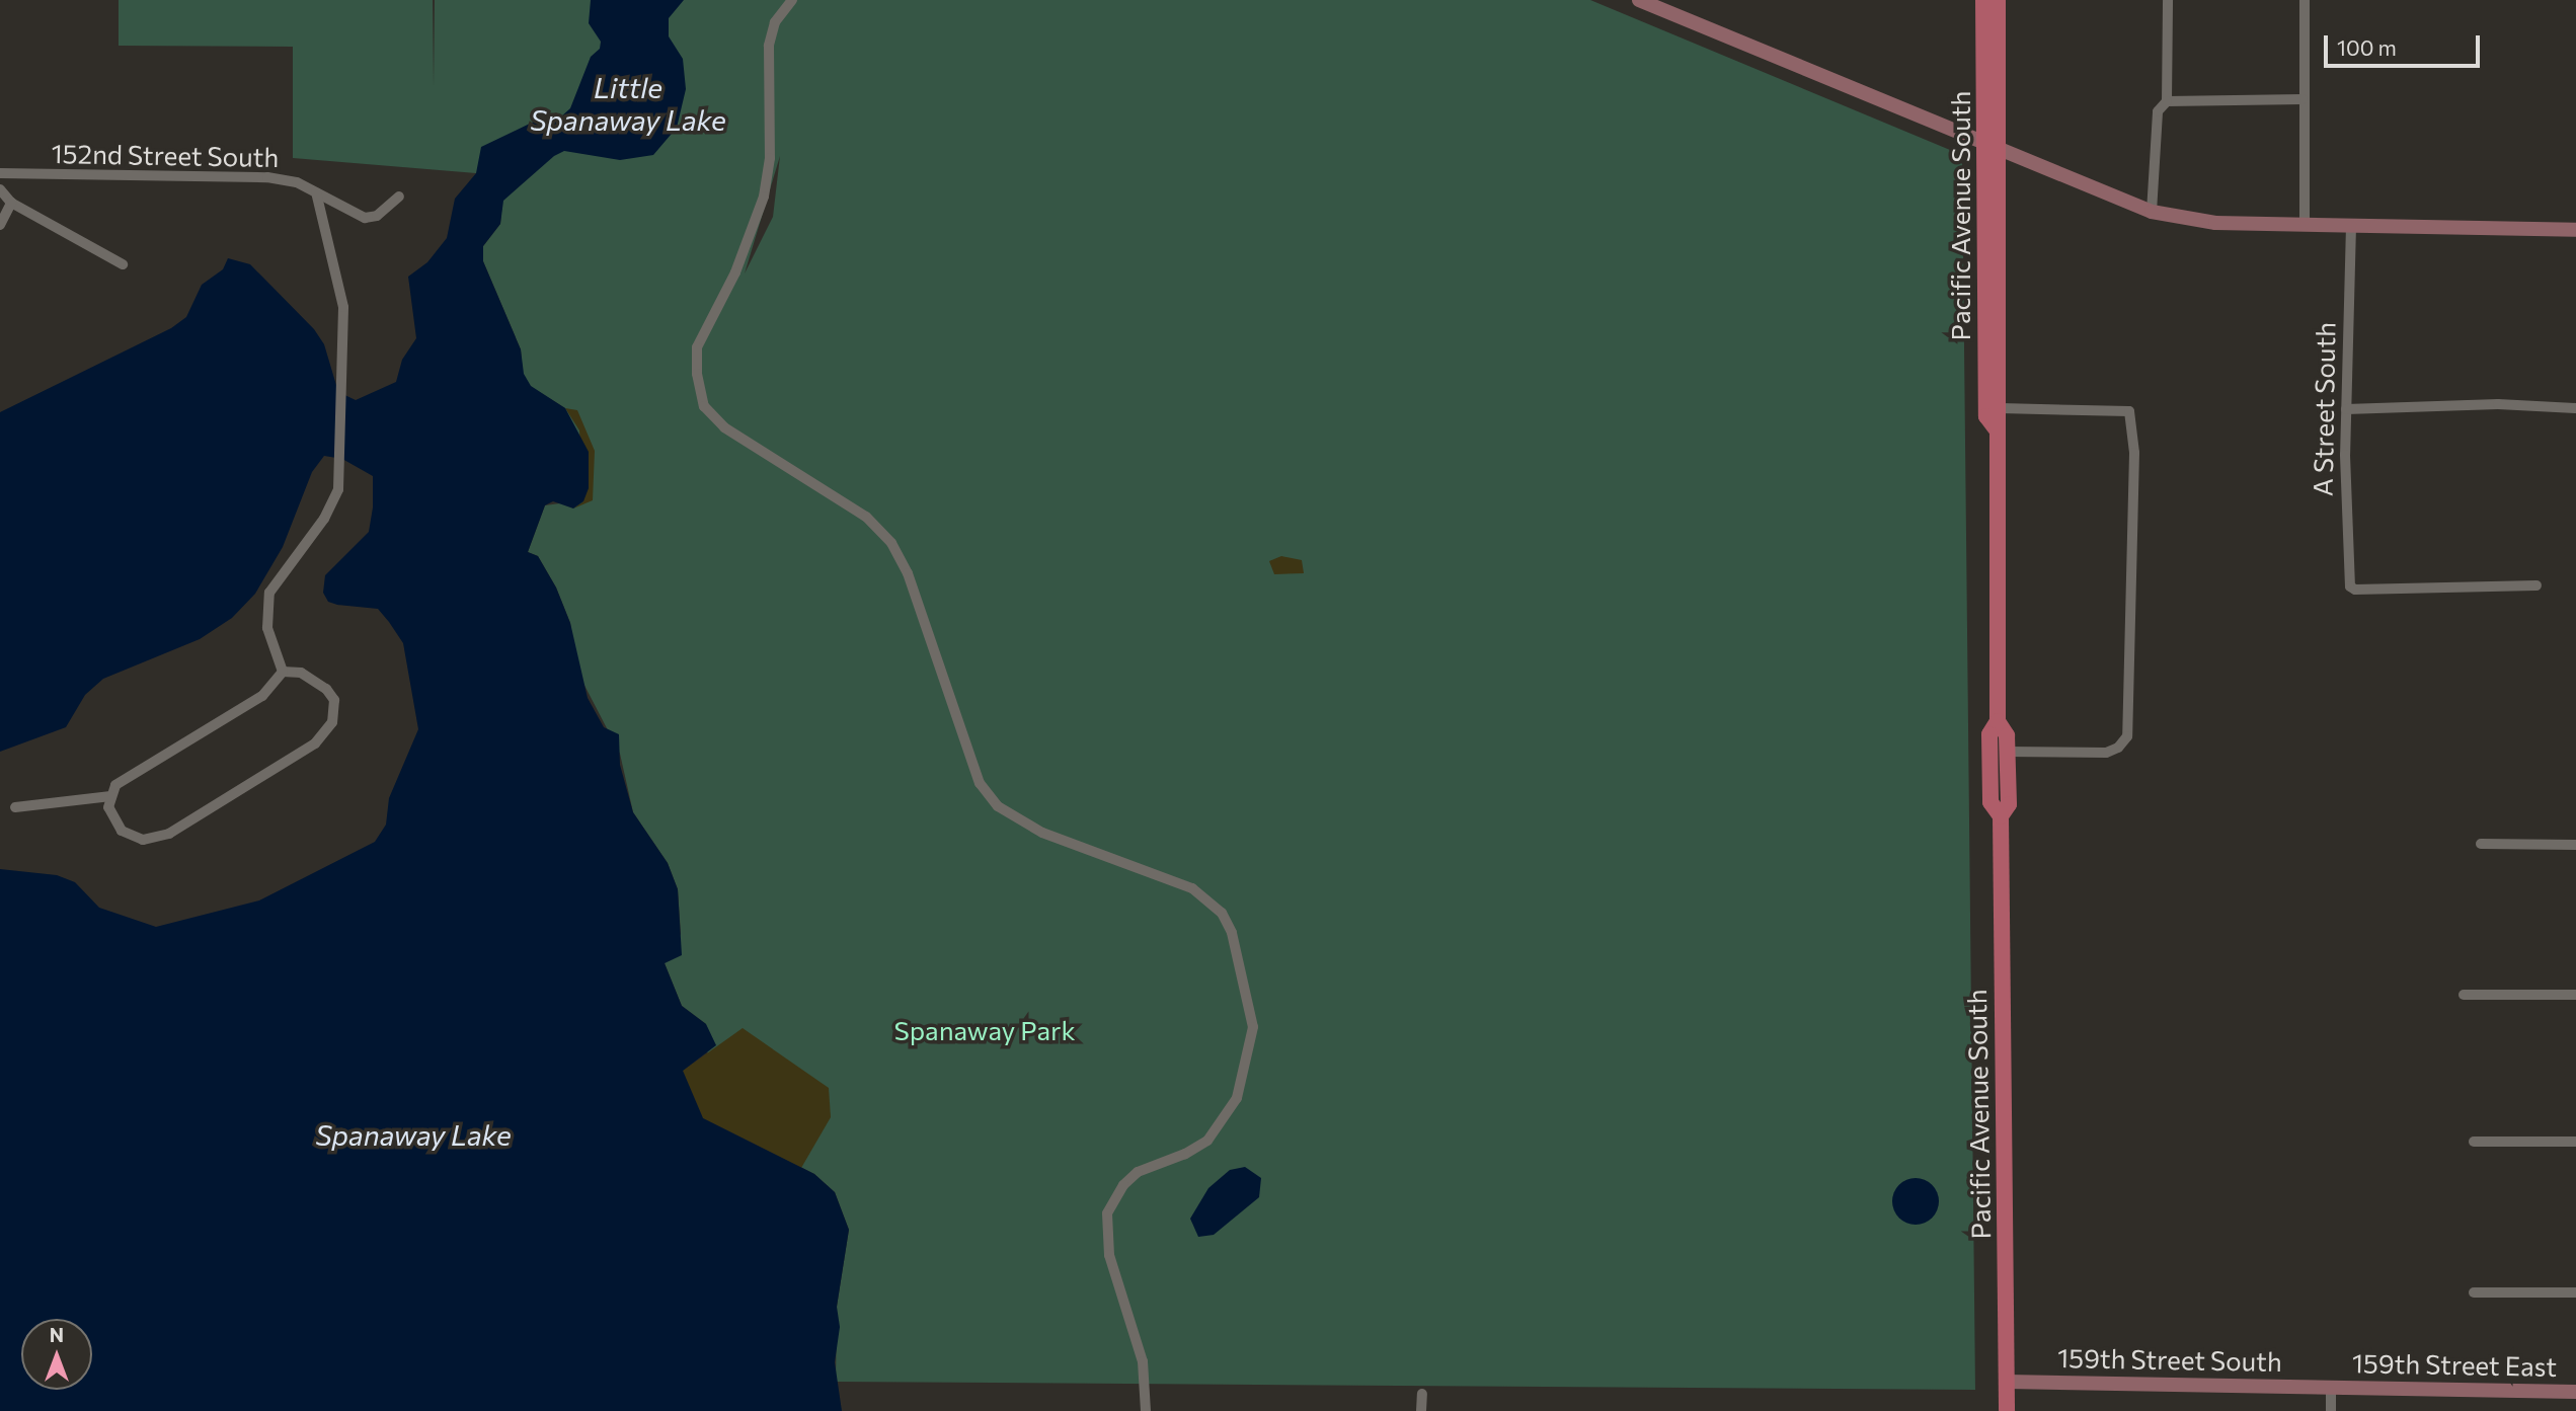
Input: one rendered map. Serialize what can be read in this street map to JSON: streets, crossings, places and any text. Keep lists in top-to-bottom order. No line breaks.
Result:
{"streets":{"main road":["Pacific Avenue South","159th Street South","159th Street East"],"street":["152nd Street South","A Street South"]},"crossings":[["Pacific Avenue South","159th Street South"],["159th Street South","159th Street East"]],"water":["Little Spanaway Lake","Spanaway Lake"],"parks":["Spanaway Park"],"scale_bar":"100 m","north":"top"}
